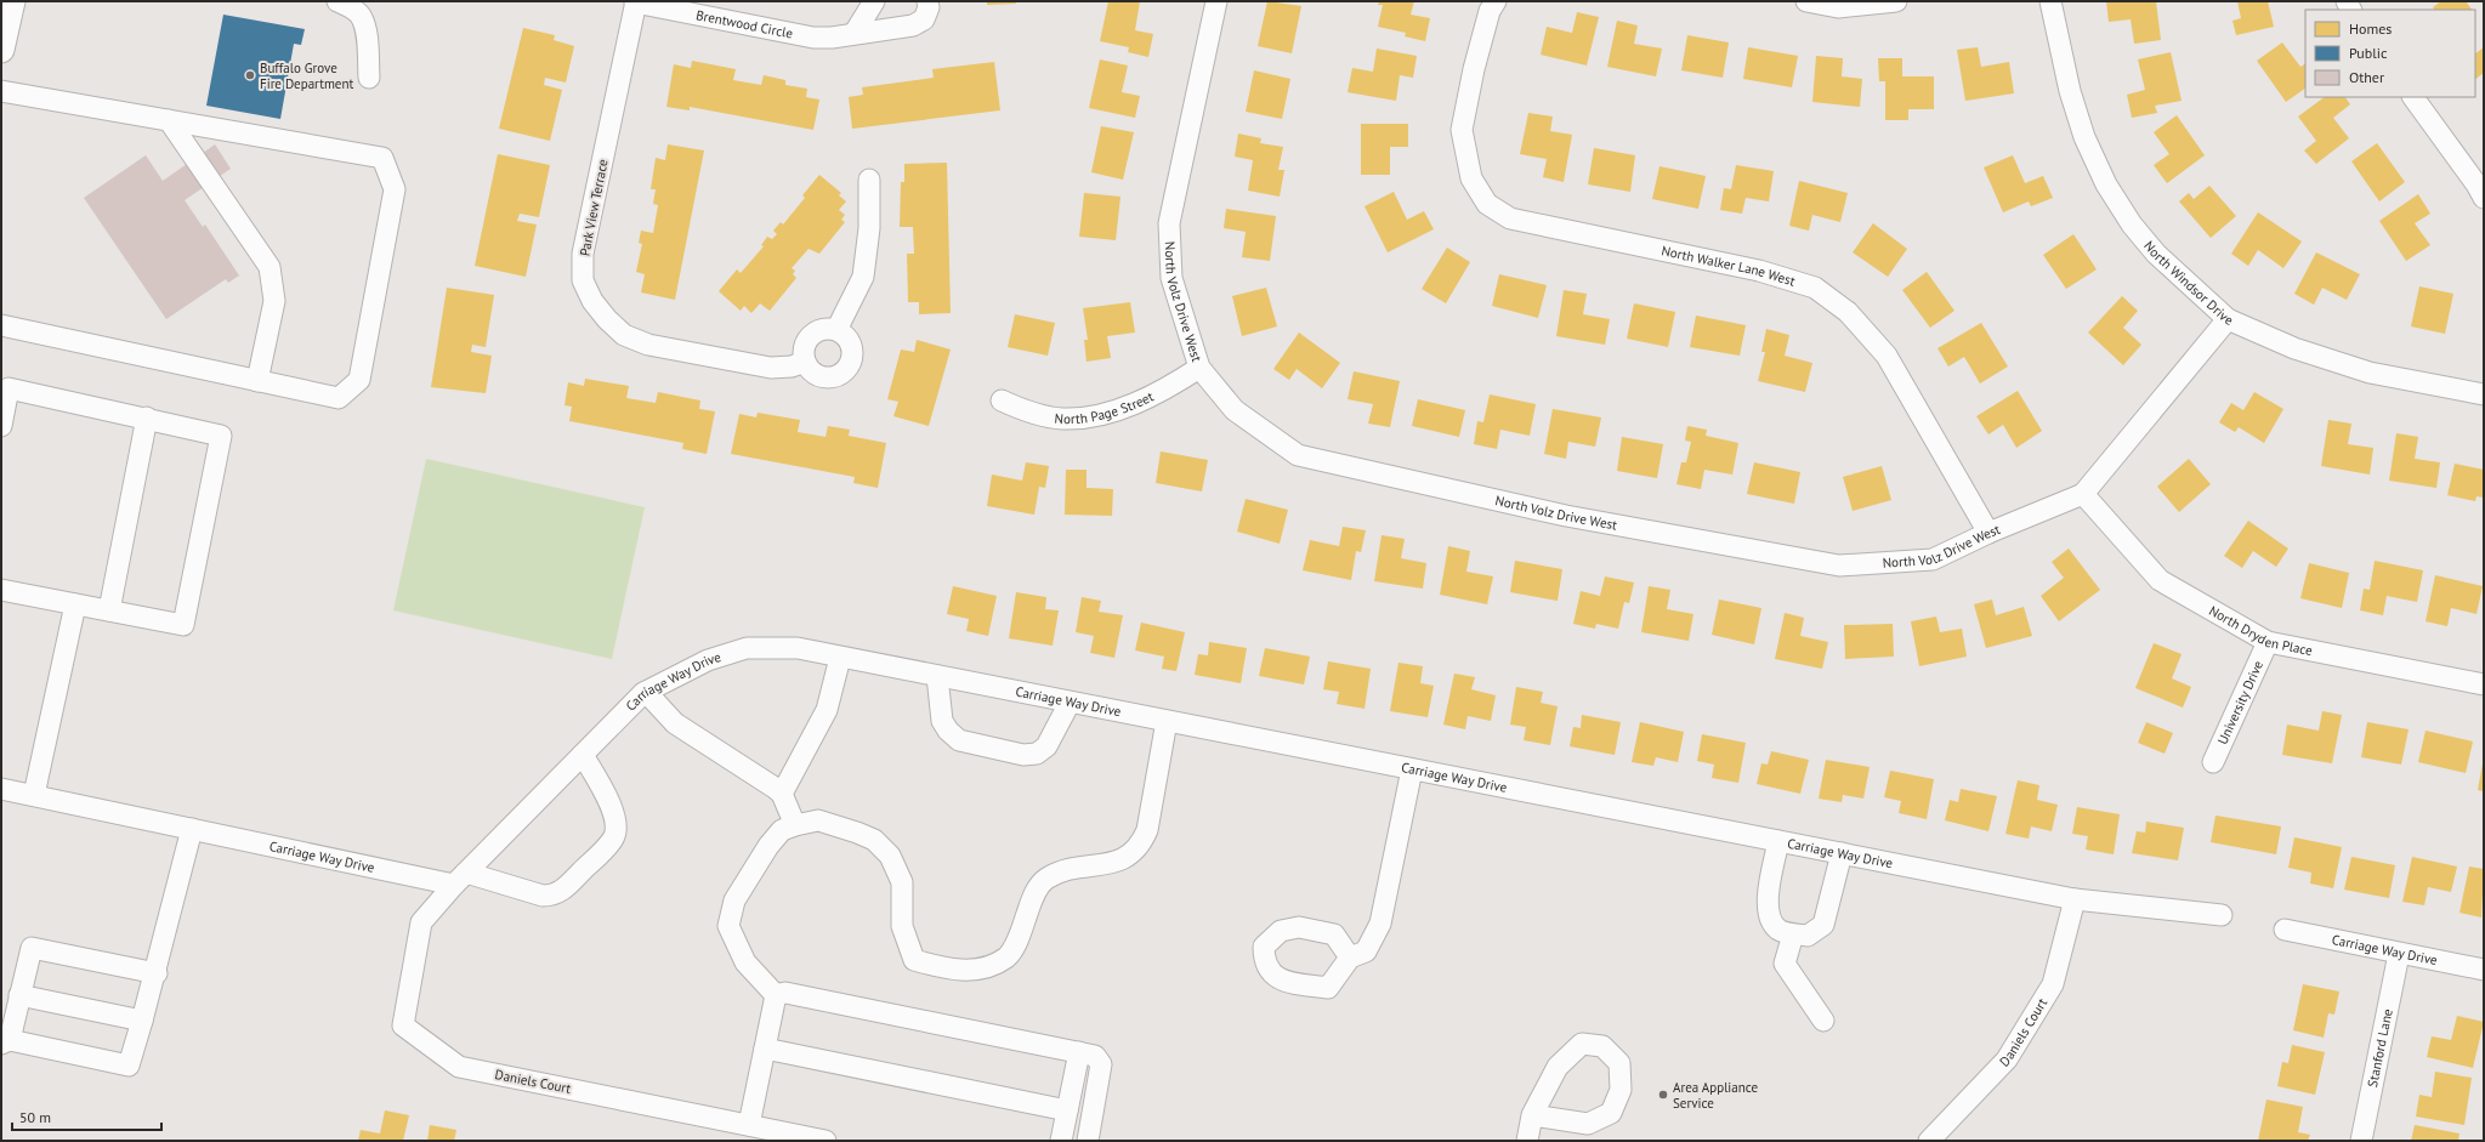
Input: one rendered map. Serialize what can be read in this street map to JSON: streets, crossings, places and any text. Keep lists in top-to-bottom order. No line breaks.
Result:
{"streets":{"street":["Brentwood Circle","Park View Terrace","North Walker Lane West","North Windsor Drive","North Volz Drive West","North Page Street","North Dryden Place","Carriage Way Drive","University Drive","Daniels Court","Stanford Lane"]},"crossings":[["Brentwood Circle","Park View Terrace"],["North Walker Lane West","North Volz Drive West"],["North Windsor Drive","North Volz Drive West"],["North Volz Drive West","North Page Street"],["North Volz Drive West","North Dryden Place"],["North Dryden Place","University Drive"],["Carriage Way Drive","Daniels Court"],["Carriage Way Drive","Stanford Lane"]],"places":["Buffalo Grove Fire Department","Area Appliance Service"],"legend":["Homes","Public","Other"],"scale_bar":"50 m"}
